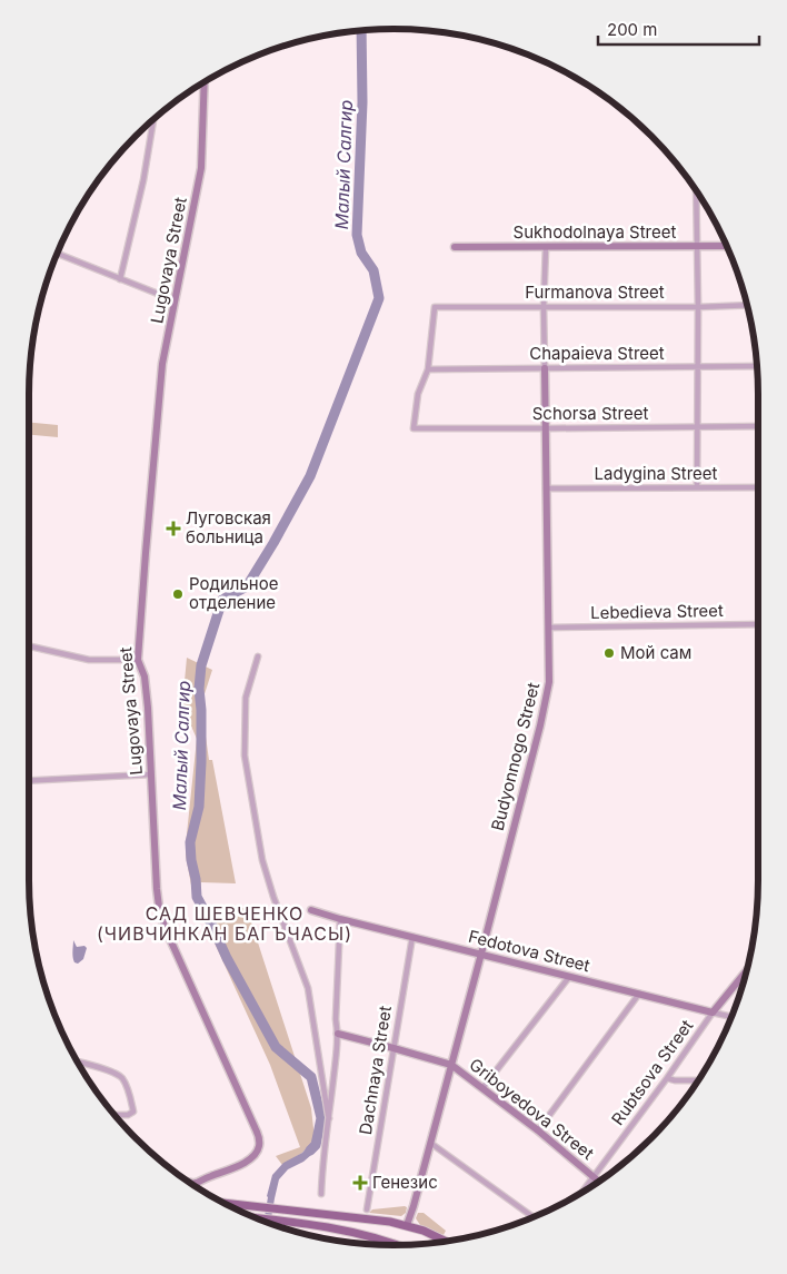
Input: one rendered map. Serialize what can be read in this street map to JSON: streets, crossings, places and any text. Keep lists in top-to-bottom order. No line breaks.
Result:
{"streets":{"street":["Sukhodolnaya Street","Lugovaya Street","Furmanova Street","Chapaieva Street","Schorsa Street","Ladygina Street","Lebedieva Street","Budyonnogo Street","Fedotova Street","Dachnaya Street","Rubtsova Street","Griboyedova Street"]},"crossings":[["Sukhodolnaya Street","Budyonnogo Street"],["Furmanova Street","Chapaieva Street"],["Furmanova Street","Schorsa Street"],["Furmanova Street","Budyonnogo Street"],["Chapaieva Street","Schorsa Street"],["Chapaieva Street","Budyonnogo Street"],["Schorsa Street","Budyonnogo Street"],["Ladygina Street","Budyonnogo Street"],["Lebedieva Street","Budyonnogo Street"],["Budyonnogo Street","Fedotova Street"],["Budyonnogo Street","Griboyedova Street"],["Fedotova Street","Dachnaya Street"],["Fedotova Street","Rubtsova Street"],["Dachnaya Street","Griboyedova Street"],["Rubtsova Street","Griboyedova Street"]],"districts":["САД ШЕВЧЕНКО (ЧИВЧИНКАН БАГЪЧАСЫ)"],"water":["Малый Салгир"],"places":{"health":["Луговская больница","Генезис"],"other":["Родильное отделение","Мой сам"]},"scale_bar":"200 m"}
